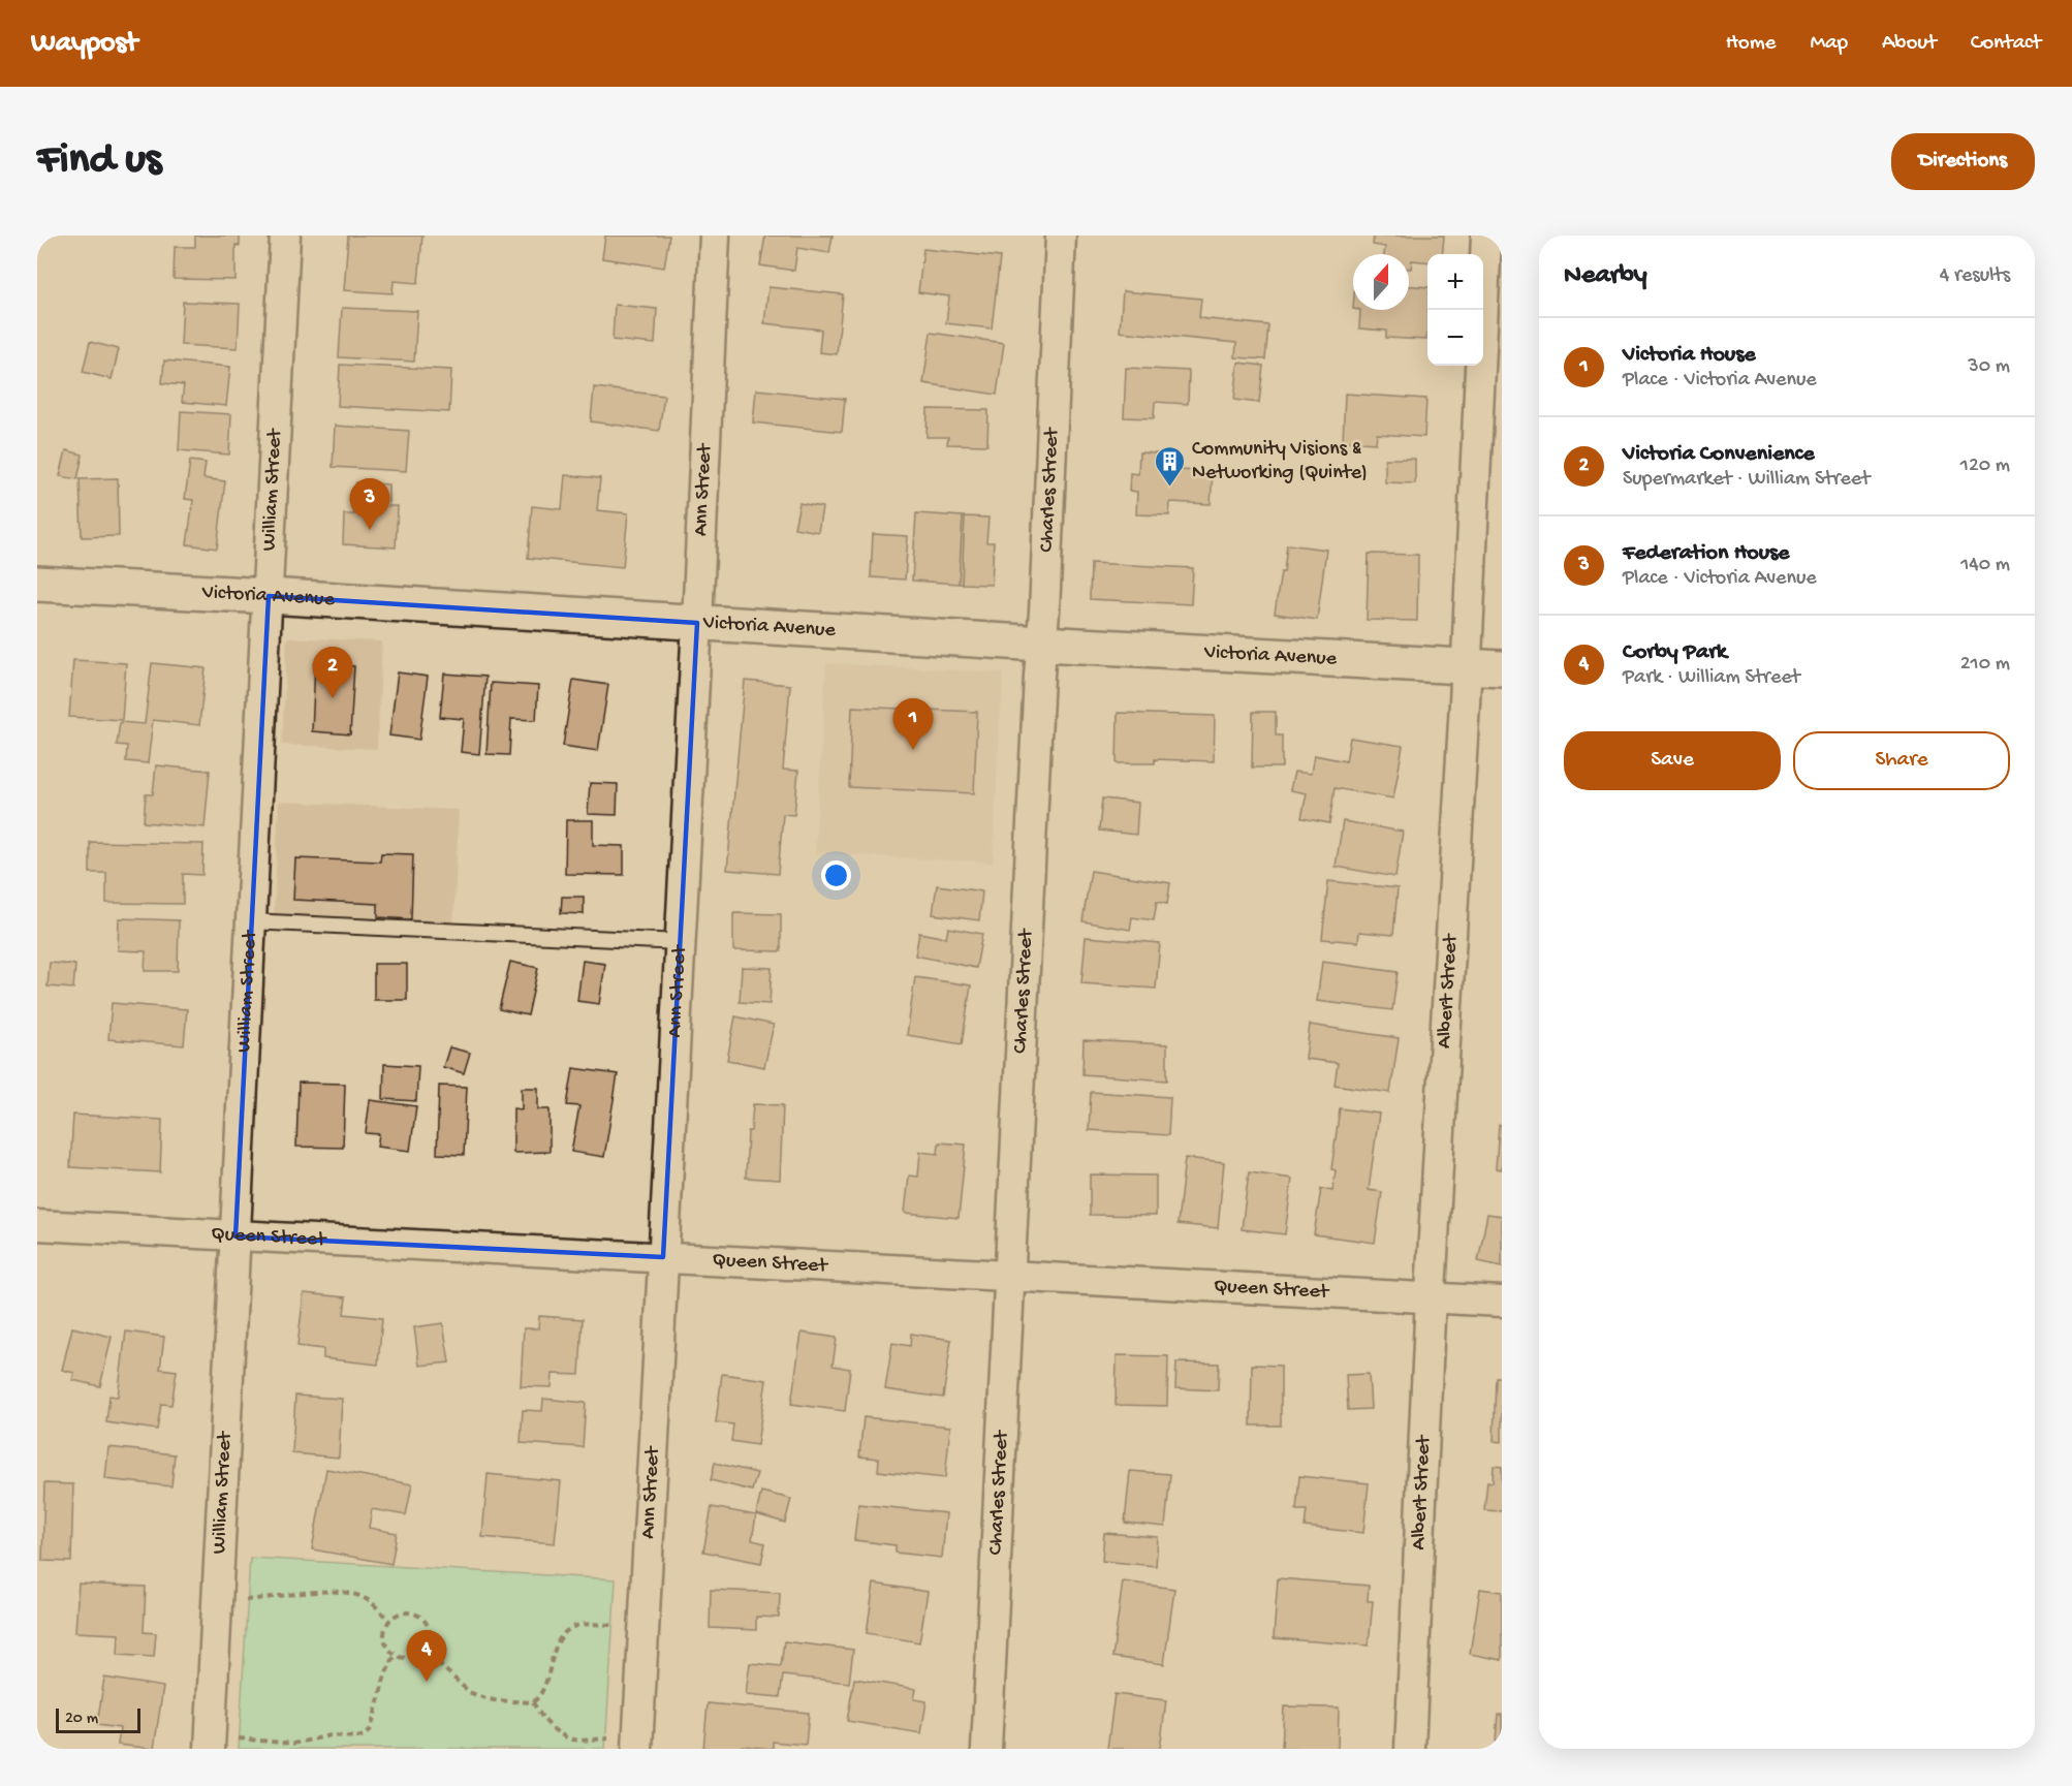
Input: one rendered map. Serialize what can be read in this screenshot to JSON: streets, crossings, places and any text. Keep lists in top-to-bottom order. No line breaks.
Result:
{"streets":{"street":["William Street","Ann Street","Charles Street","Victoria Avenue","Albert Street","Queen Street"]},"crossings":[["William Street","Victoria Avenue"],["William Street","Queen Street"],["Ann Street","Victoria Avenue"],["Ann Street","Queen Street"],["Charles Street","Victoria Avenue"],["Charles Street","Queen Street"],["Victoria Avenue","Albert Street"],["Albert Street","Queen Street"]],"places":{"building":["Community Visions & Networking (Quinte)"]},"scale_bar":"20 m","north":"top","page":{"header":"Waypost","nav":["Home","Map","About","Contact"],"buttons":["Directions",["Save","Share"]],"title":"Find us","heading":["Nearby","4 results"],"map_buttons":["+","−"],"list":[{"mark":"1","name":"Victoria House","note":"Place · Victoria Avenue","value":"30 m"},{"mark":"2","name":"Victoria Convenience","note":"Supermarket · William Street","value":"120 m"},{"mark":"3","name":"Federation House","note":"Place · Victoria Avenue","value":"140 m"},{"mark":"4","name":"Corby Park","note":"Park · William Street","value":"210 m"}],"pins":["3","2","1","4"],"scale":"20 m"}}
